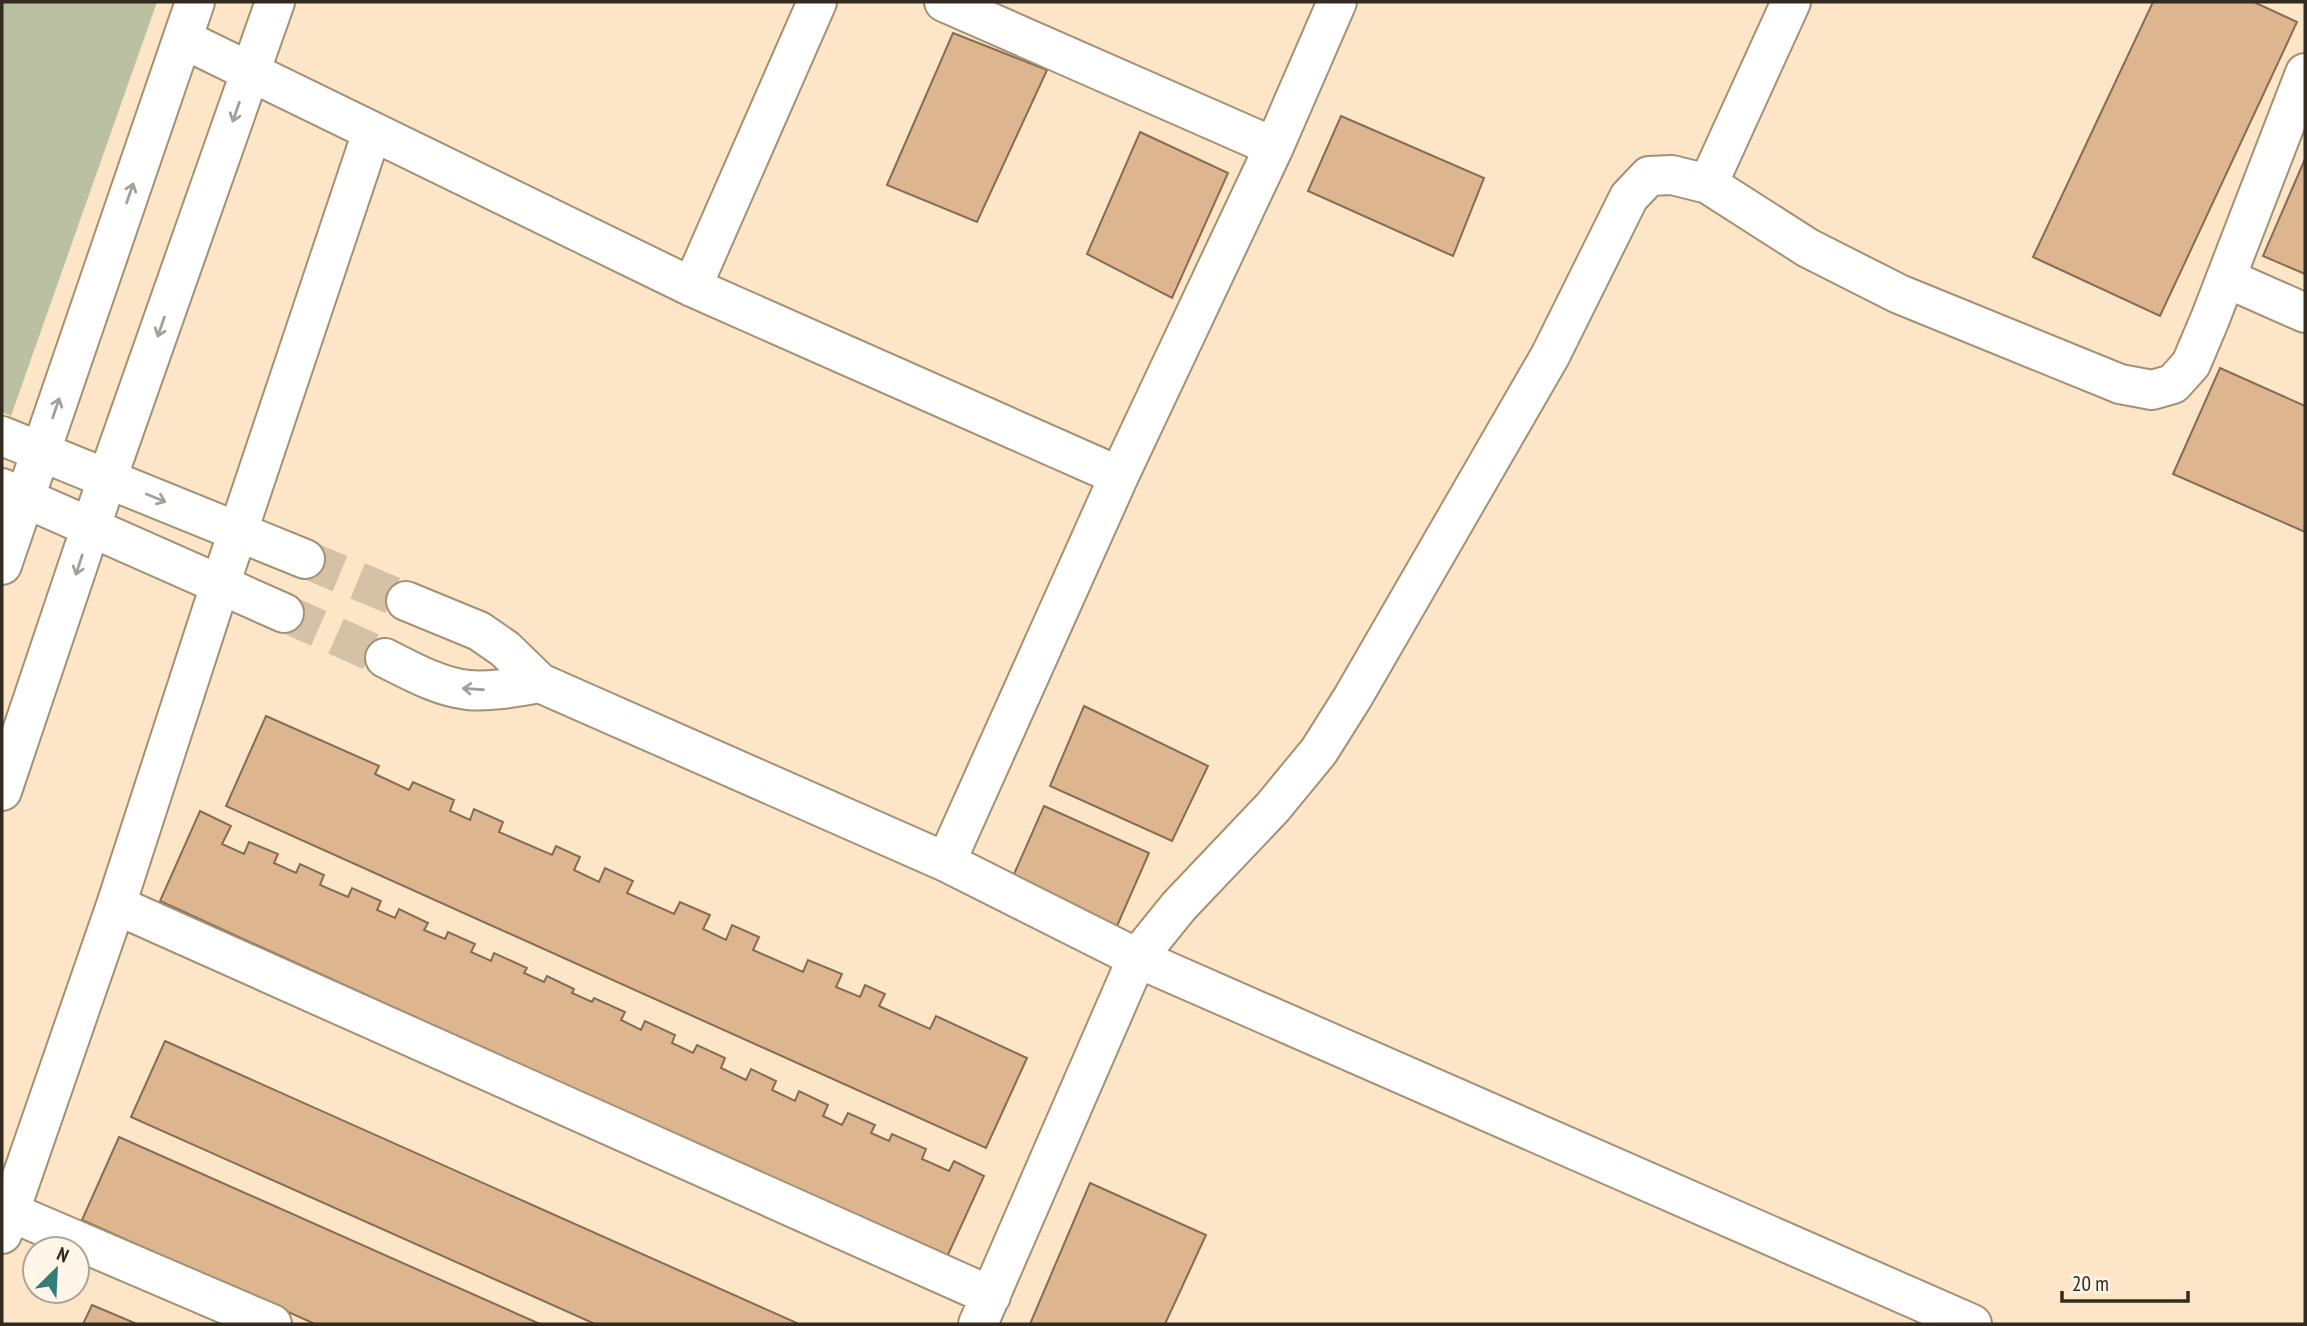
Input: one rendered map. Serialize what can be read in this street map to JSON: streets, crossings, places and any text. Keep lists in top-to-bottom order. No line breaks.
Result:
{"scale_bar":"20 m","north":"top right"}
